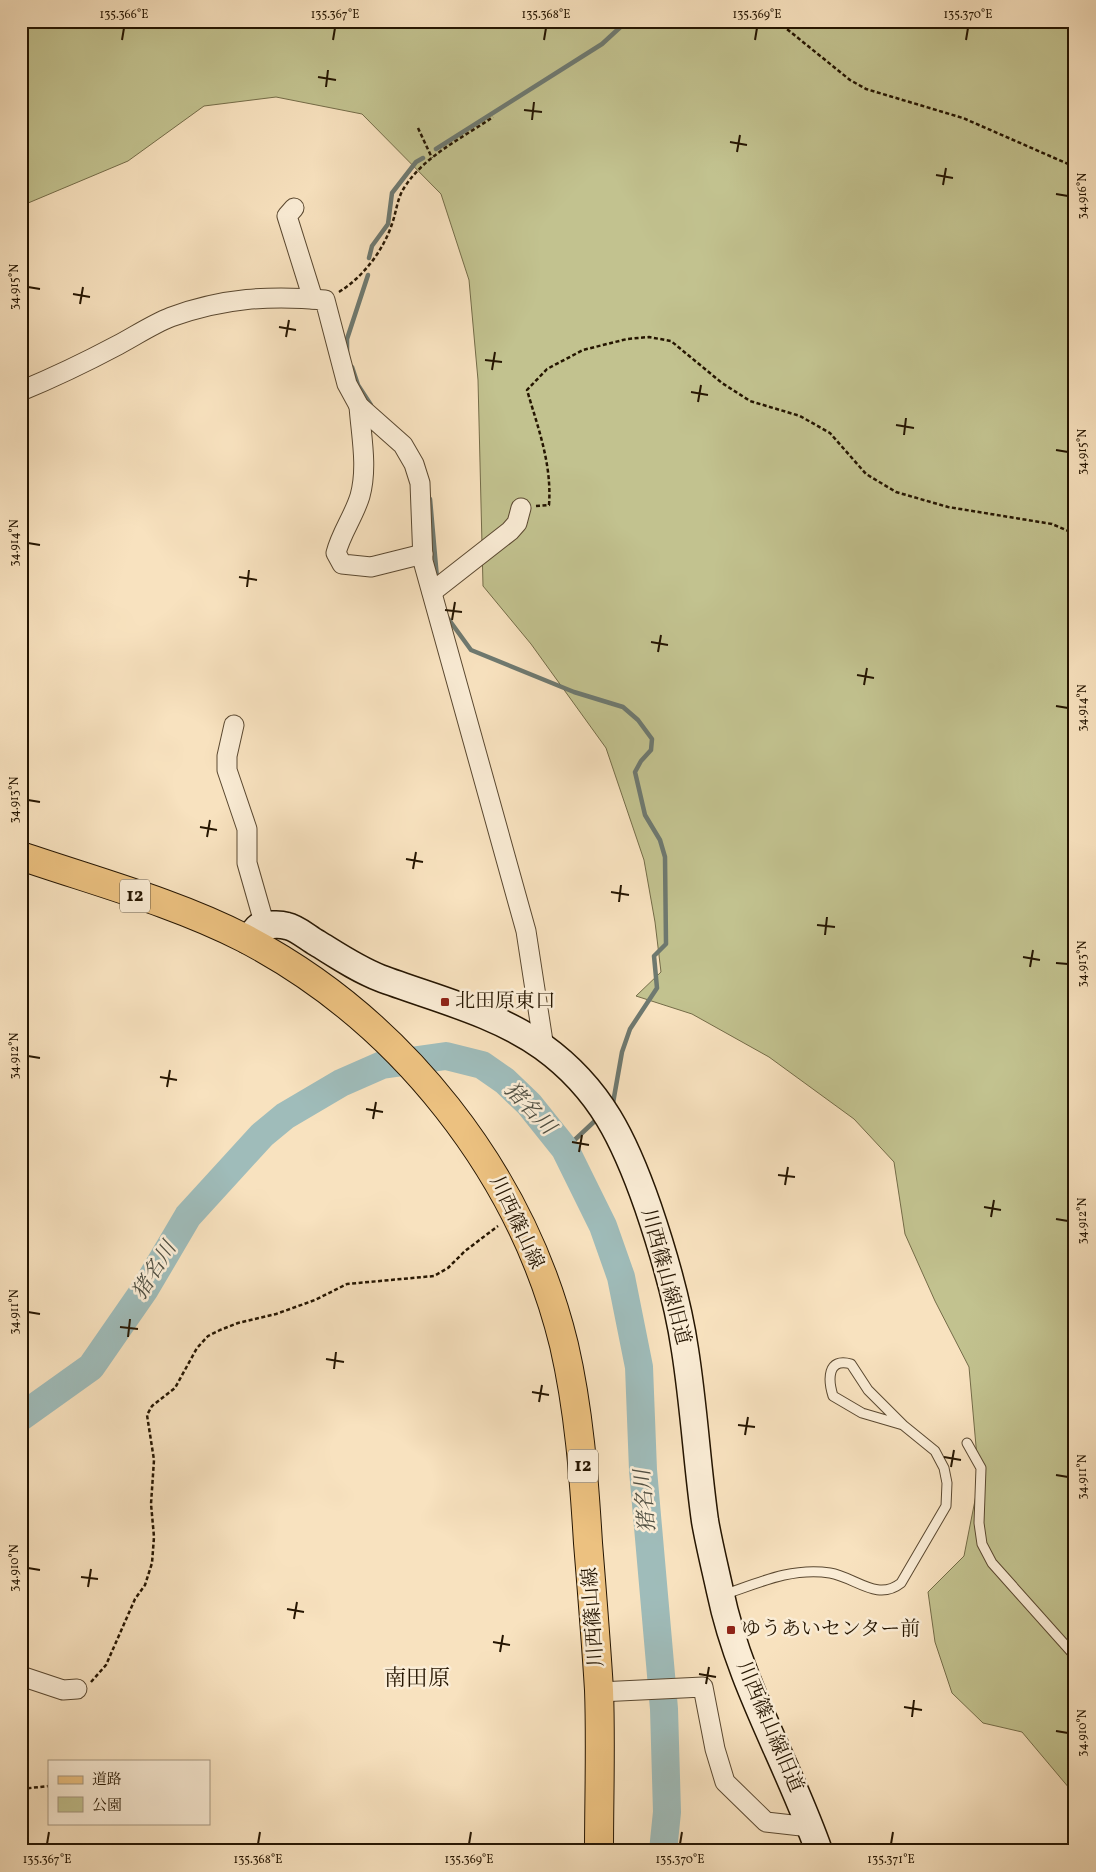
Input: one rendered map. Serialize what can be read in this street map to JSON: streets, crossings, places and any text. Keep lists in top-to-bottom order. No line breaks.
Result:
{"streets":{"main road":["12","川西篠山線"],"street":["川西篠山線旧道"]},"crossings":[["川西篠山線","川西篠山線旧道"]],"districts":["南田原"],"water":["猪名川"],"places":{"transit":["北田原東口","ゆうあいセンター前"]},"legend":["道路","公園"],"coordinates":["135.366°E","135.367°E","135.368°E","135.369°E","135.370°E","34.916°N","34.915°N","34.914°N","34.913°N","34.912°N","34.911°N","34.910°N","135.371°E"]}
